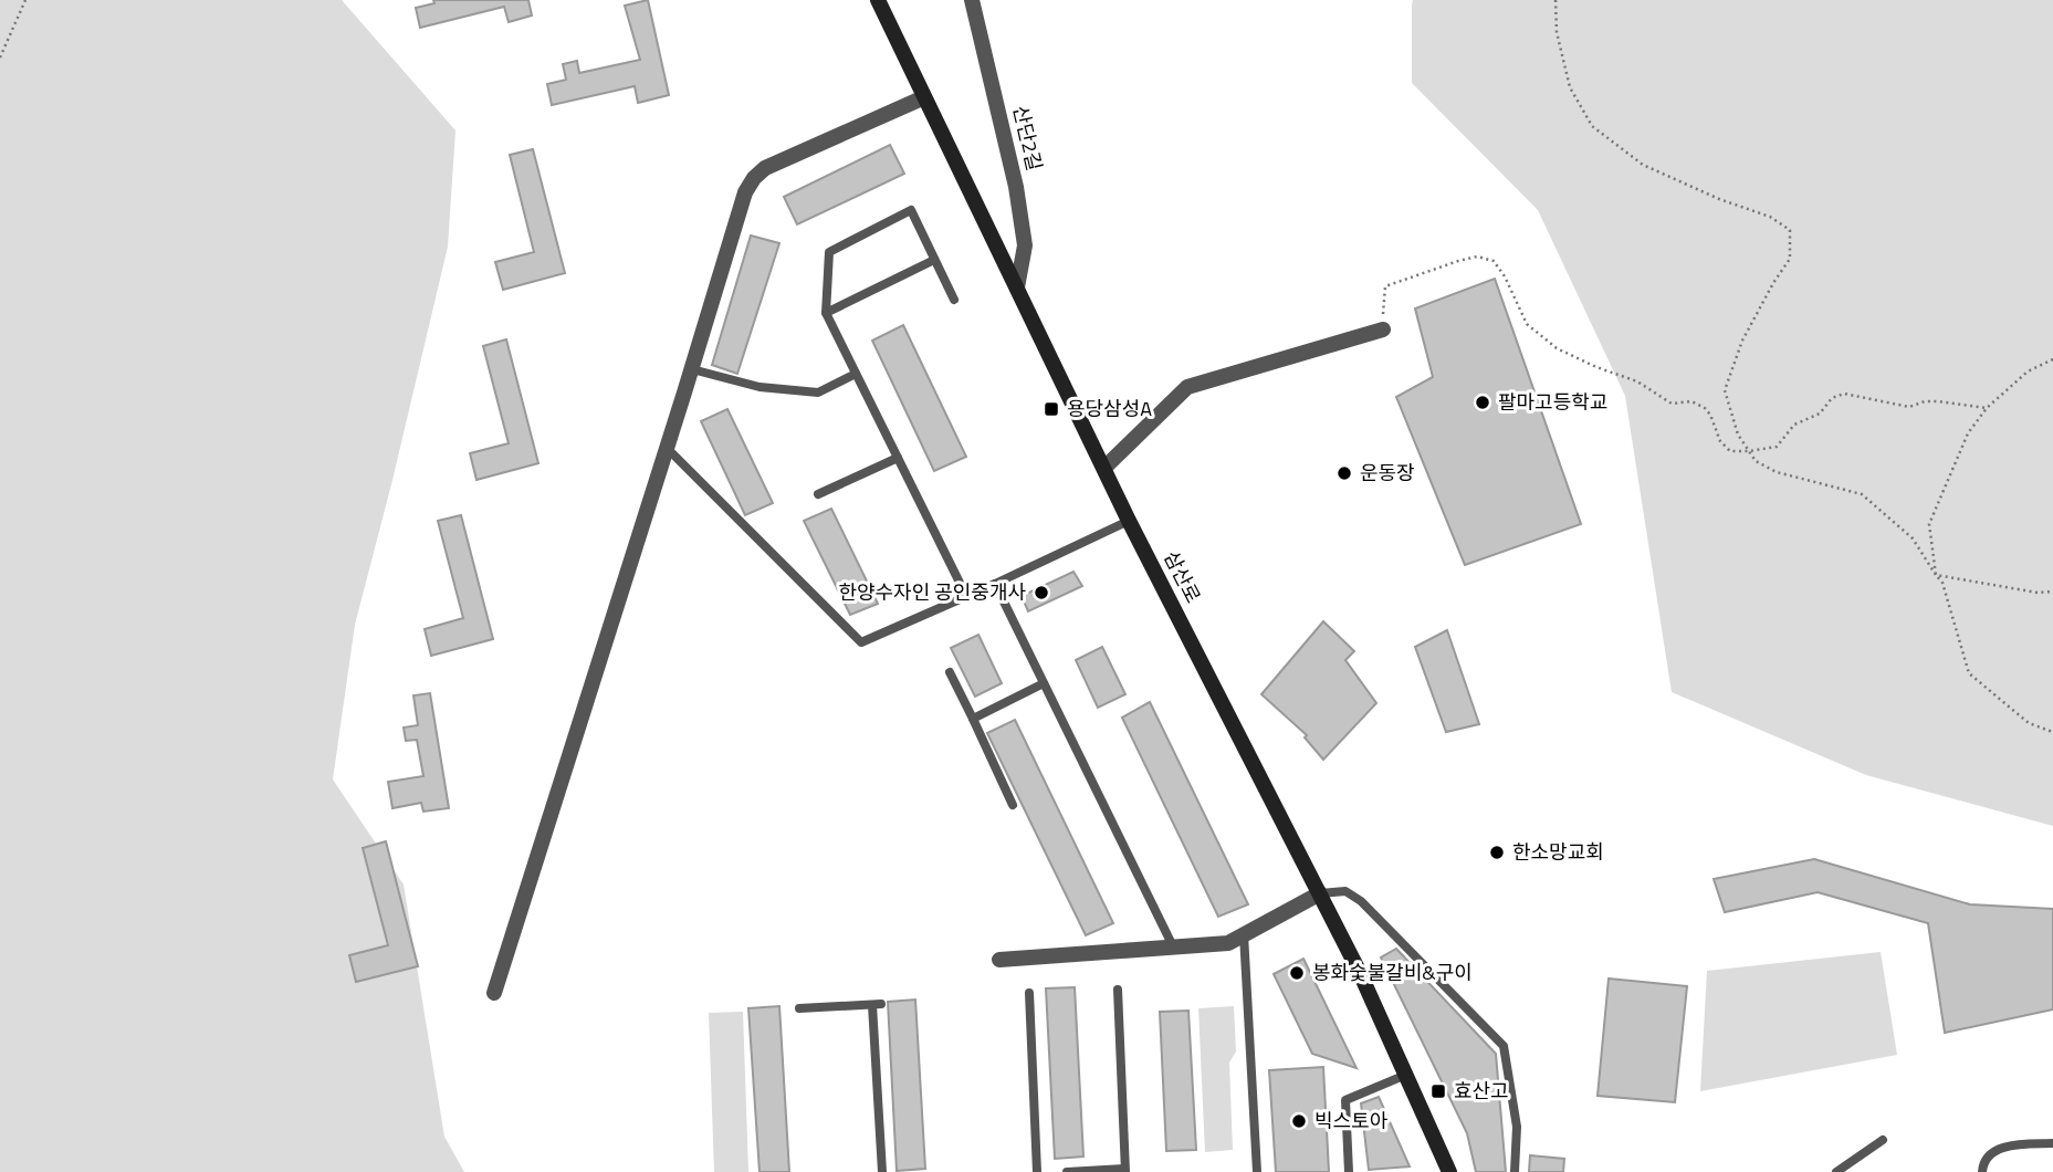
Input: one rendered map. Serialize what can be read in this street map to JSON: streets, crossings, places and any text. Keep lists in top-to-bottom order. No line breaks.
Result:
{"streets":{"main road":["삼산로"],"street":["산단2길"]},"crossings":[["산단2길","삼산로"]],"places":{"other":["팔마고등학교","운동장","한양수자인 공인중개사","한소망교회","봉화숯불갈비&구이","빅스토아"],"transit":["용당삼성A","효산고"]}}
